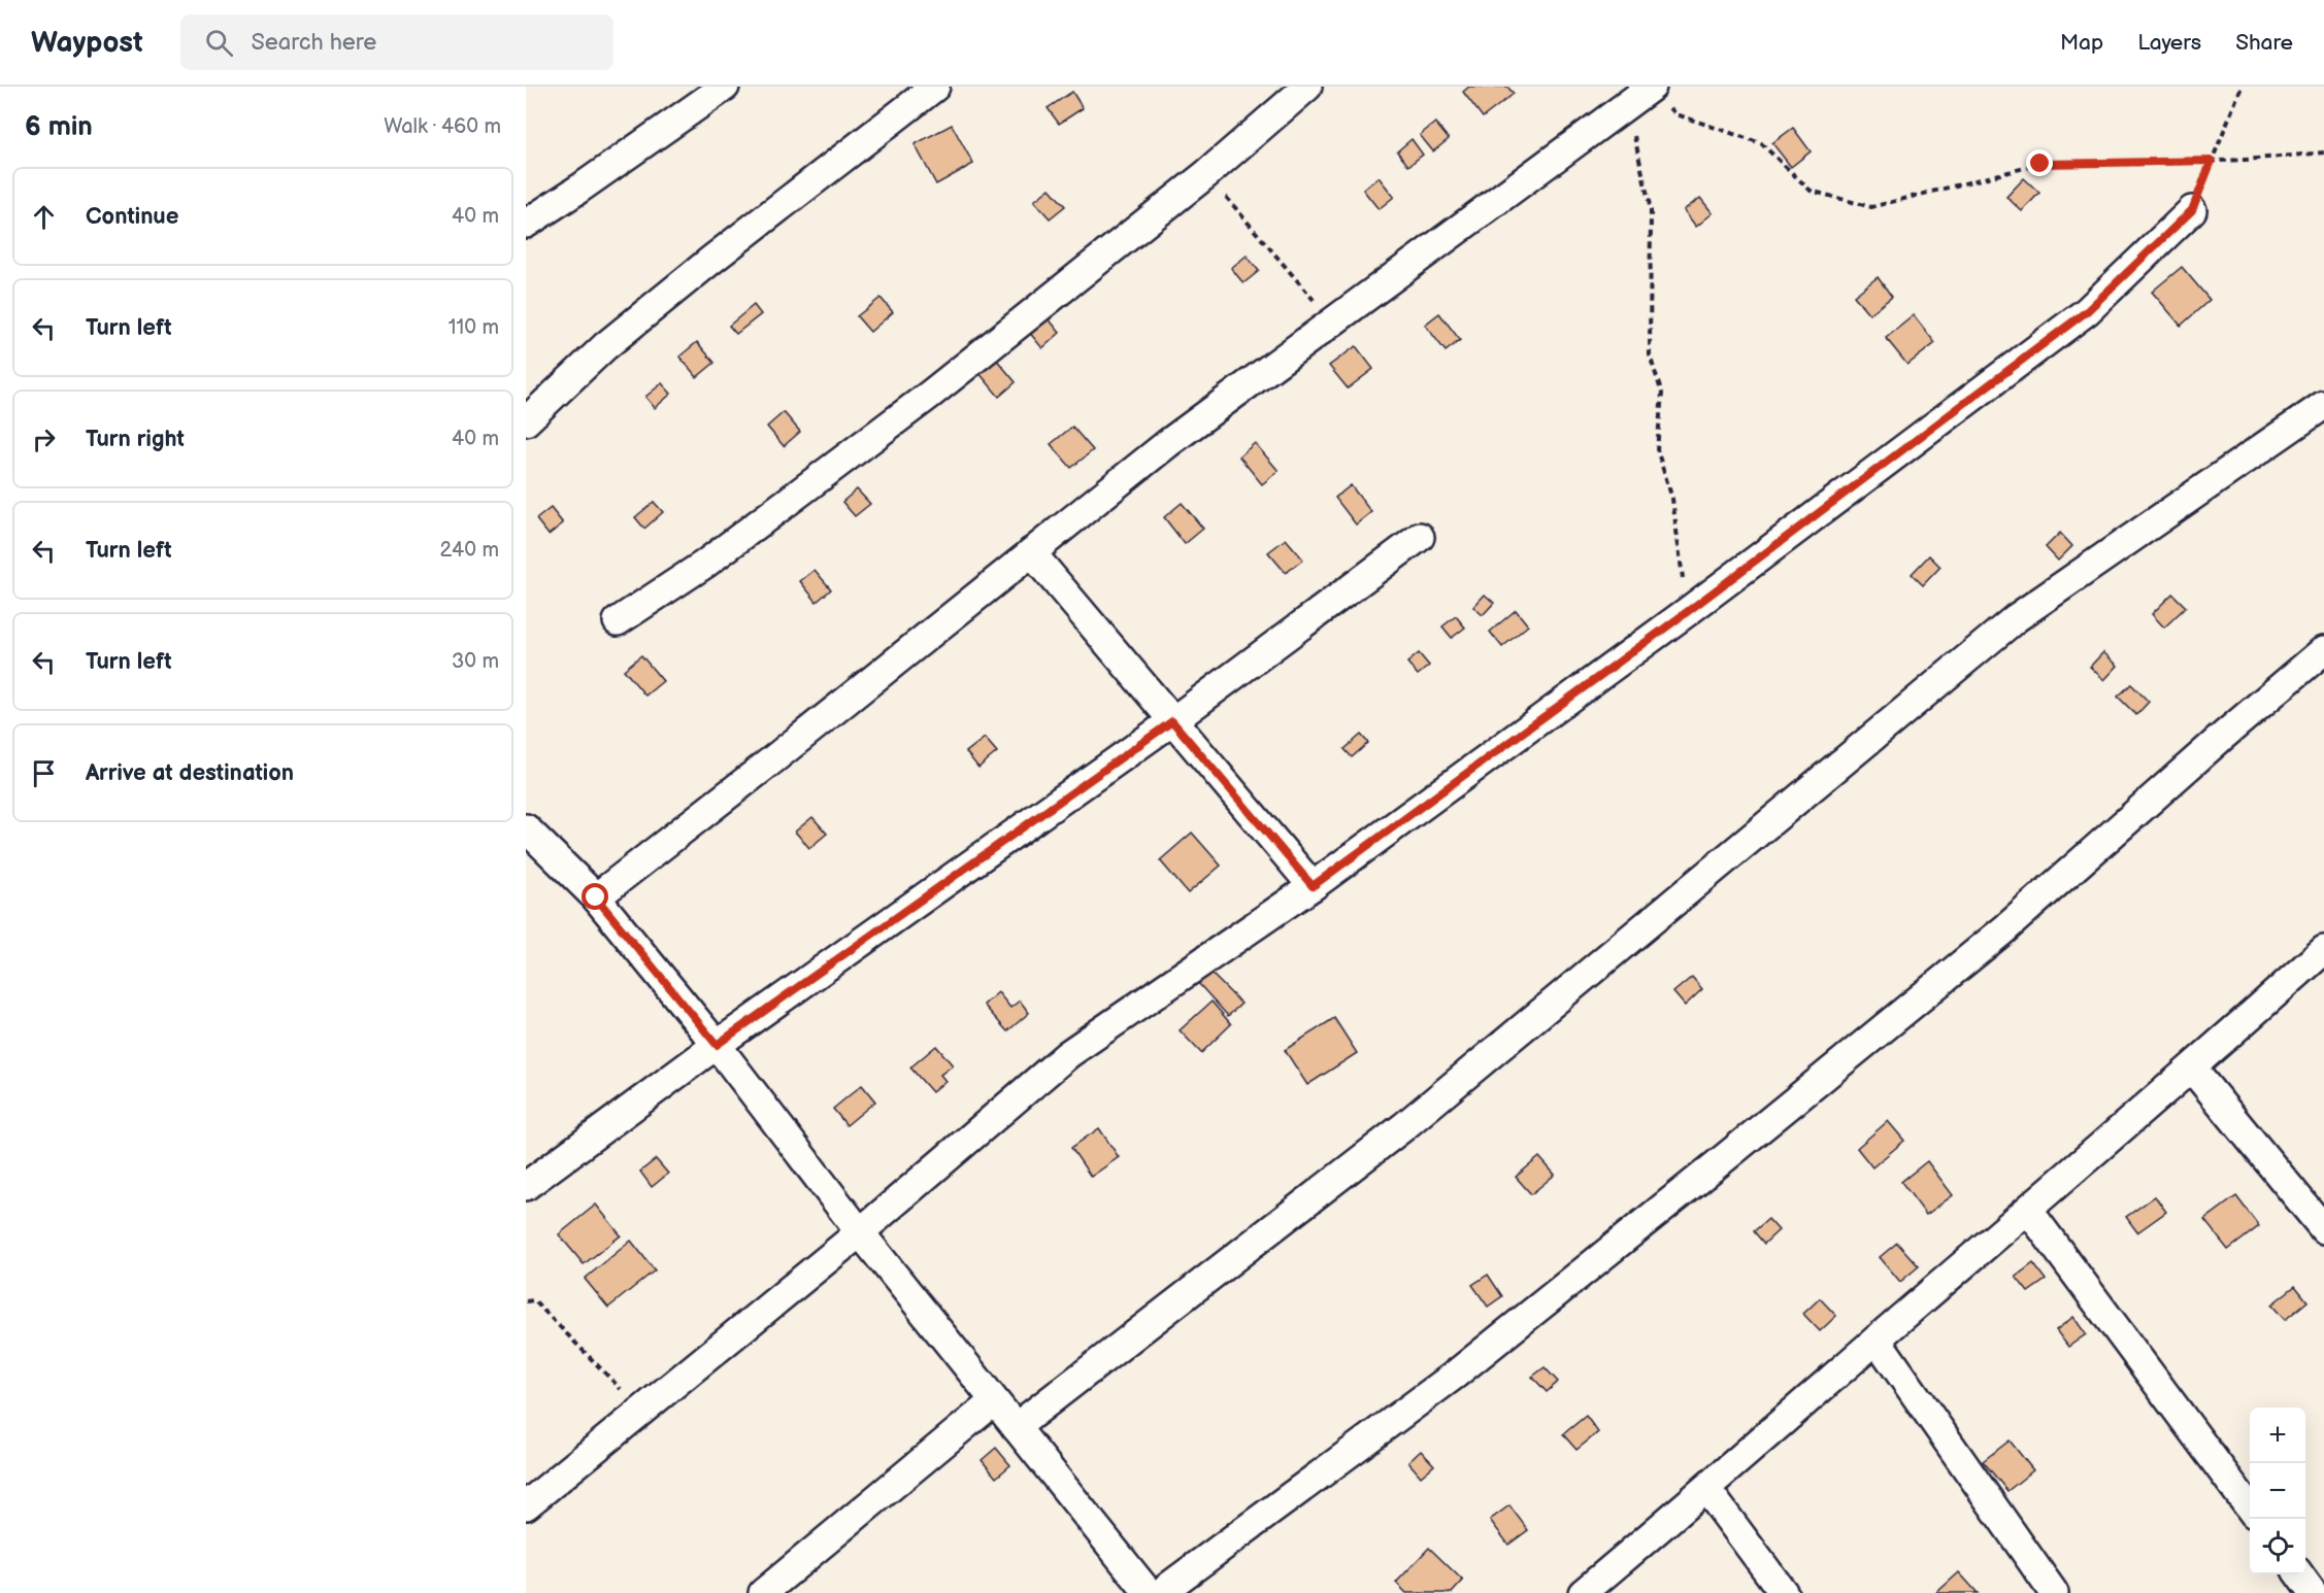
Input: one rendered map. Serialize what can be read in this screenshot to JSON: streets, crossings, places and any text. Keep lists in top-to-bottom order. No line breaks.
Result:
{"page":{"header":"Waypost","search":"Search here","nav":["Map","Layers","Share"],"heading":["6 min","Walk · 460 m"],"list":[["Continue","40 m"],["Turn left","110 m"],["Turn right","40 m"],["Turn left","240 m"],["Turn left","30 m"],"Arrive at destination"],"map_buttons":["+","−"]}}
